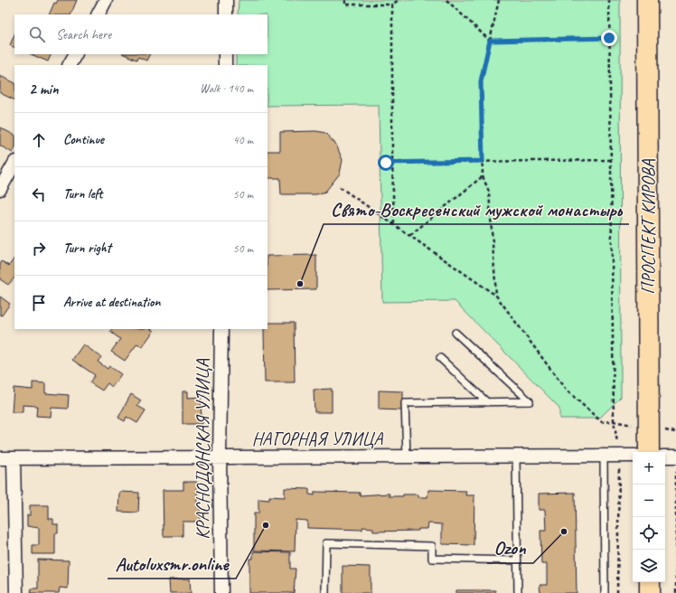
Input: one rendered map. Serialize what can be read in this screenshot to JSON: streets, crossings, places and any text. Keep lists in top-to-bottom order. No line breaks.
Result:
{"streets":{"main road":["ПРОСПЕКТ КИРОВА"],"street":["НАГОРНАЯ УЛИЦА","КРАСНОДОНСКАЯ УЛИЦА"]},"crossings":[["НАГОРНАЯ УЛИЦА","КРАСНОДОНСКАЯ УЛИЦА"]],"places":["Свято-Воскресенский мужской монастырь","Autoluxsmr.online","Ozon"],"page":{"search":"Search here","heading":["2 min","Walk · 140 m"],"list":[["Continue","40 m"],["Turn left","50 m"],["Turn right","50 m"],"Arrive at destination"],"map_buttons":["+","−"]}}
